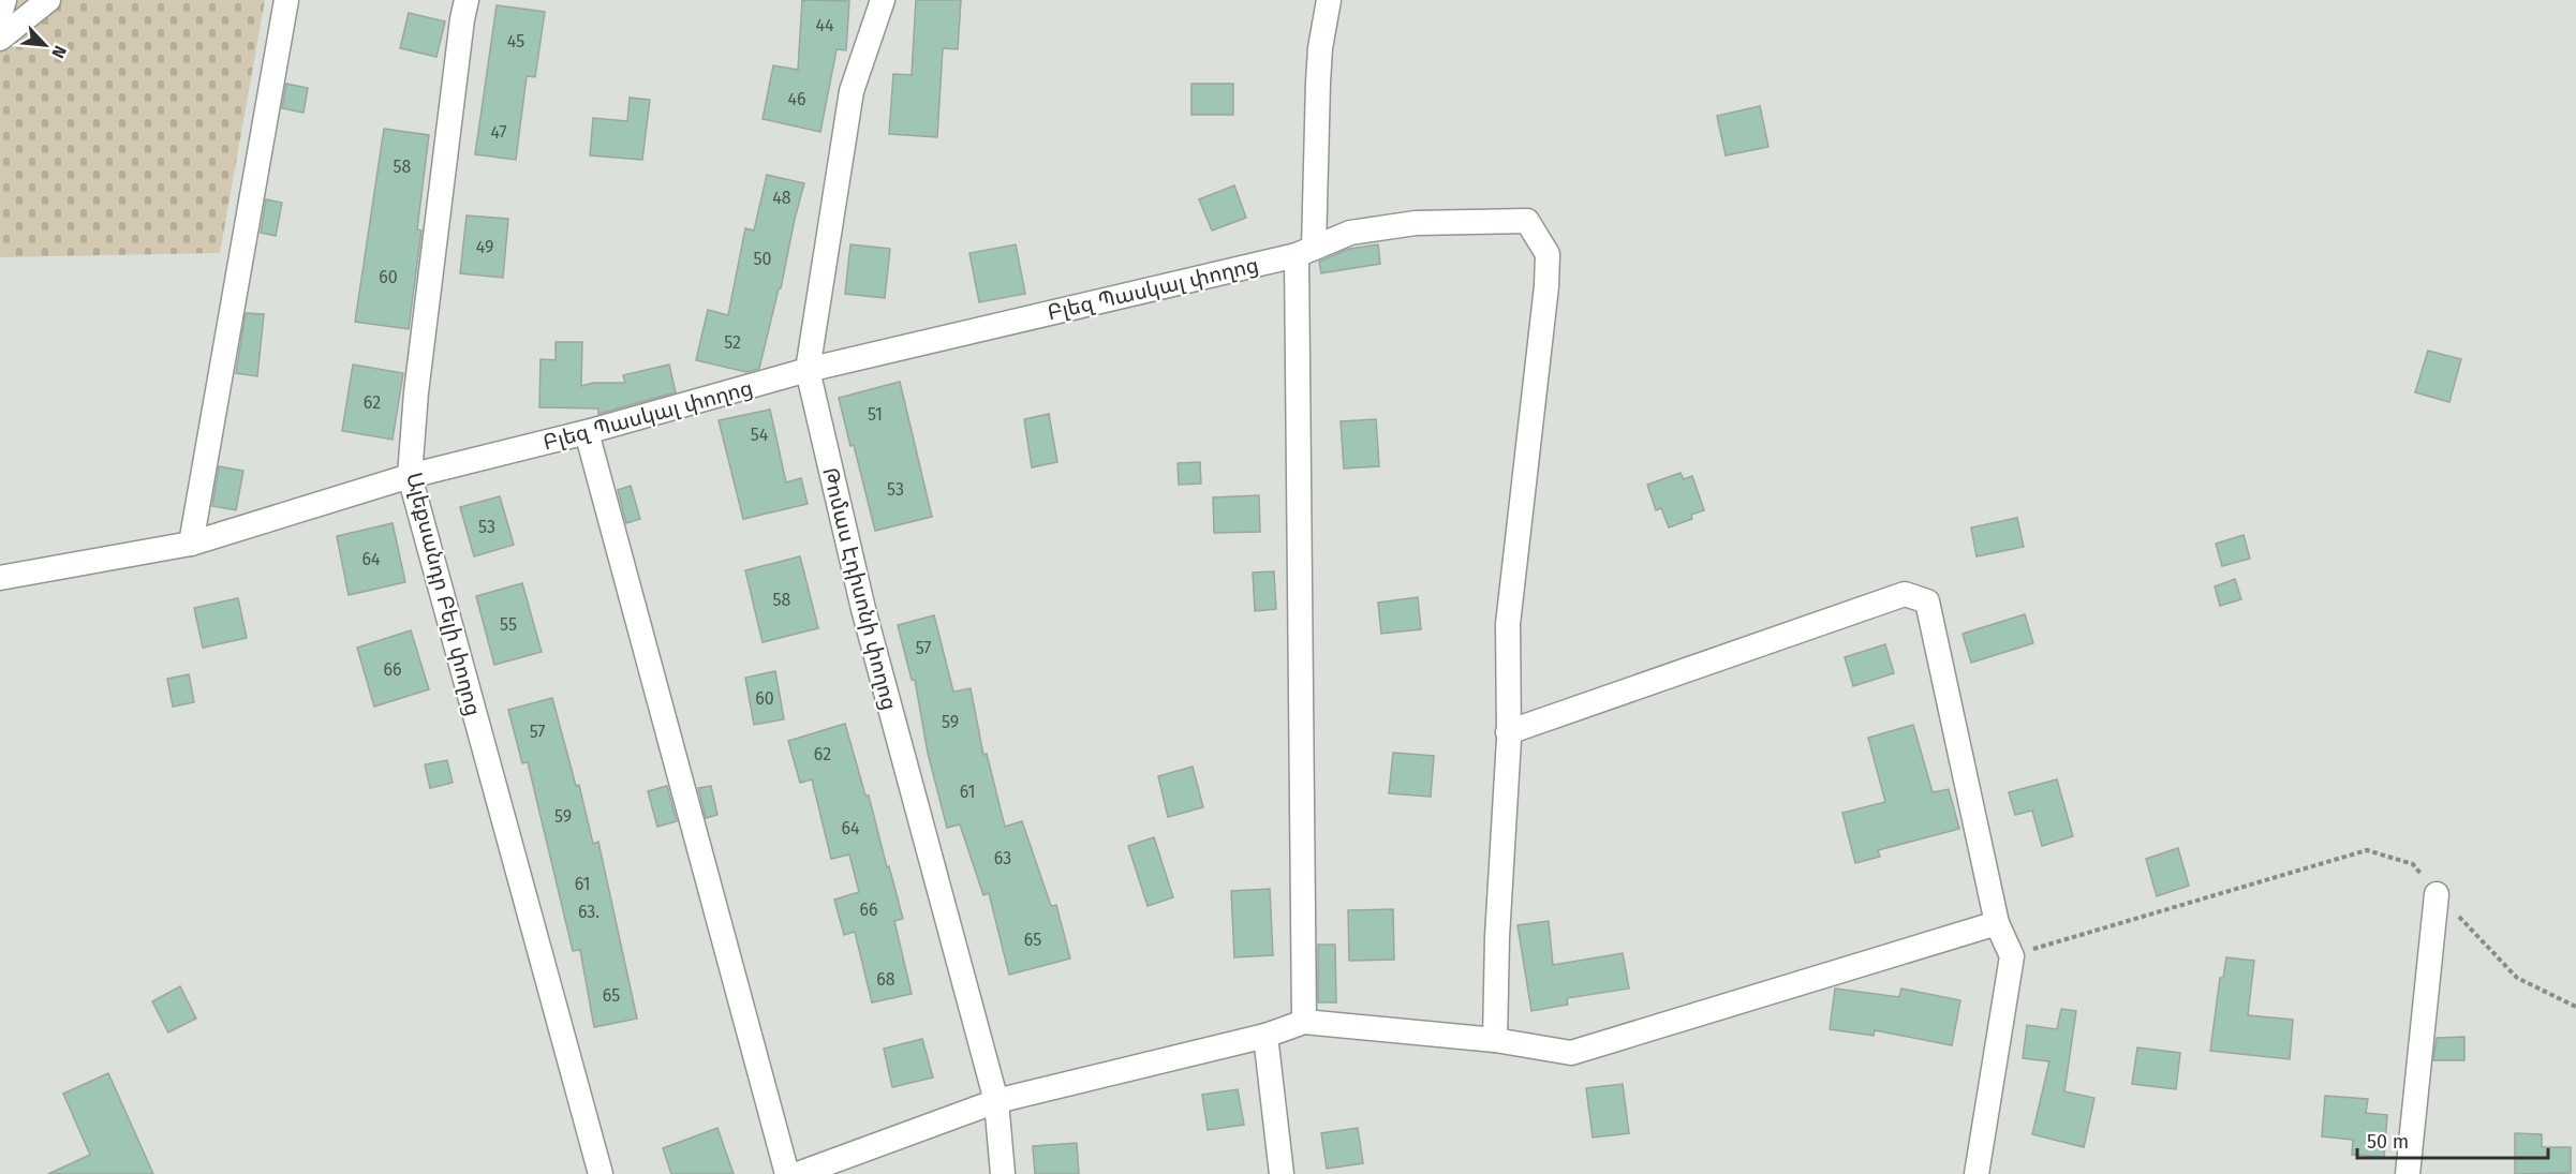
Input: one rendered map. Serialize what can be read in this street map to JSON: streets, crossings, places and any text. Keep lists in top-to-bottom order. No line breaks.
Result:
{"streets":{"street":["Բլեզ Պասկալ փողոց","Թոմաս Էդիսոնի փողոց","Ալեքսանդր Բելի փողոց"]},"crossings":[["Բլեզ Պասկալ փողոց","Թոմաս Էդիսոնի փողոց"],["Բլեզ Պասկալ փողոց","Ալեքսանդր Բելի փողոց"]],"house_numbers":["44","45","46","47","58","48","49","50","60","52","62","51","54","53","53","64","58","55","57","66","60","59","57","62","61","59","64","63","61","66","63.","65","68","65"],"scale_bar":"50 m","north":"bottom right"}
